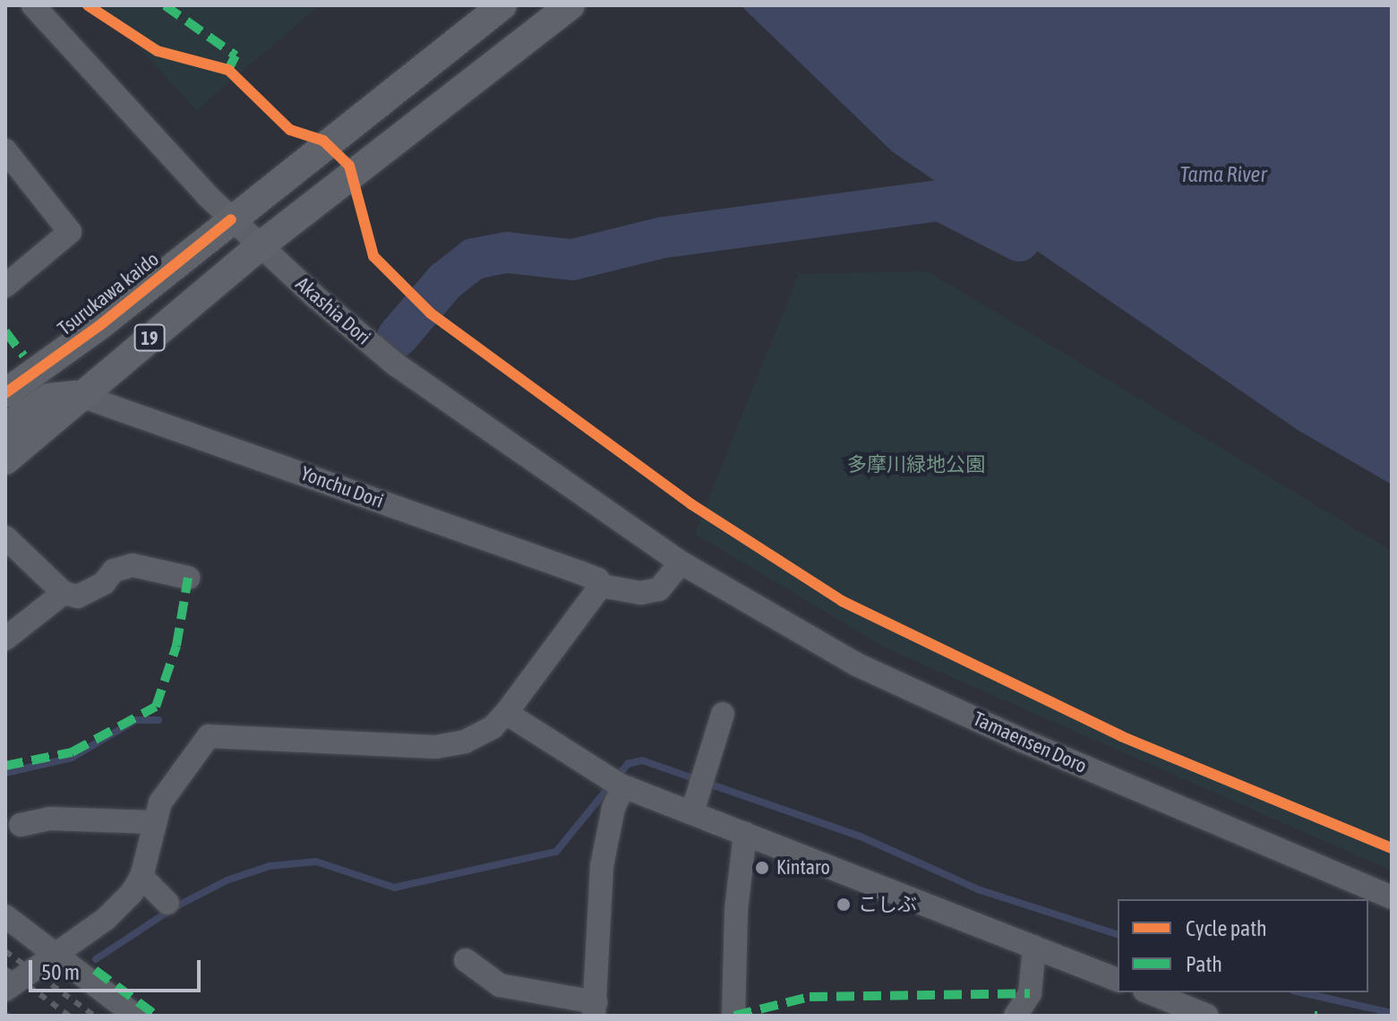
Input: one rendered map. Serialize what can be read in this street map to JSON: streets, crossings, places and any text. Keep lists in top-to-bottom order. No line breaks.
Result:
{"streets":{"main road":["Tsurukawa kaido","19"],"street":["Akashia Dori","Yonchu Dori","Tamaensen Doro"]},"crossings":[["Tsurukawa kaido","Akashia Dori"],["Akashia Dori","19"],["Akashia Dori","Tamaensen Doro"],["19","Yonchu Dori"]],"water":["Tama River"],"parks":["多摩川緑地公園"],"places":["Kintaro","こしぶ"],"legend":["Cycle path","Path"],"scale_bar":"50 m"}
